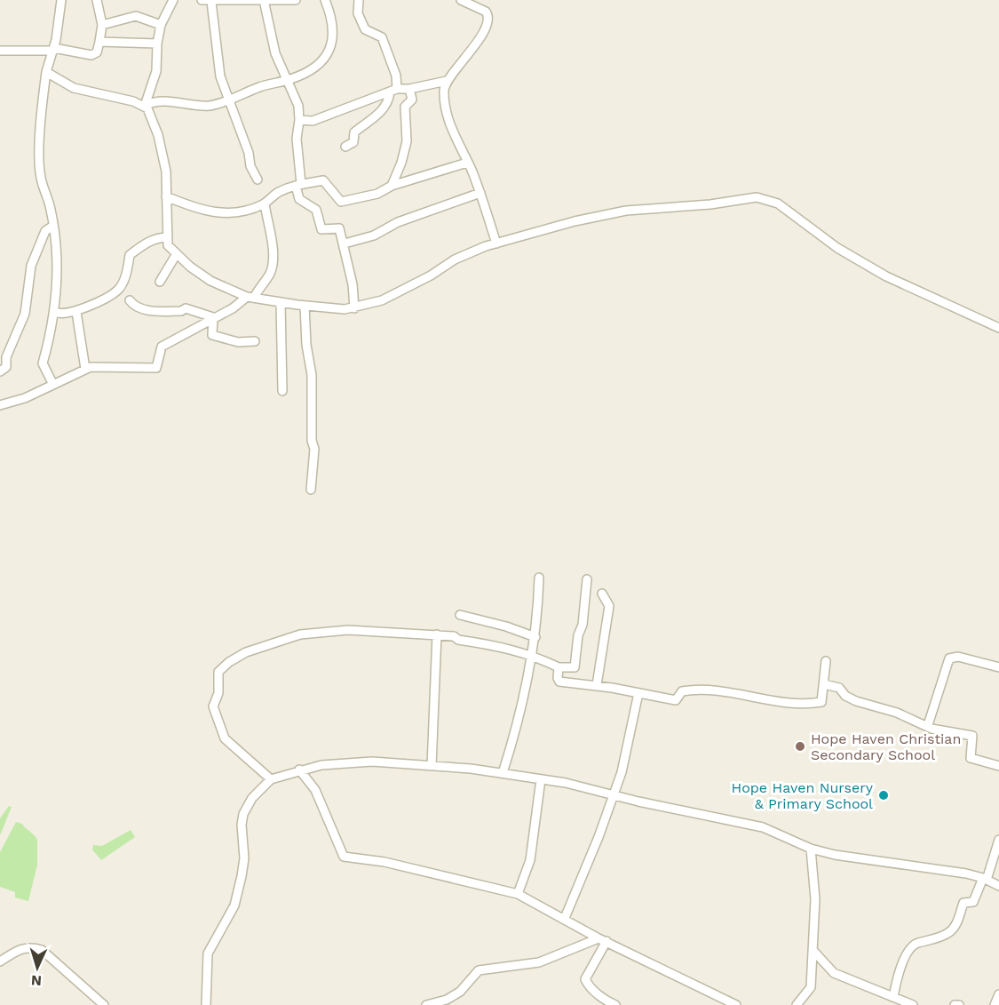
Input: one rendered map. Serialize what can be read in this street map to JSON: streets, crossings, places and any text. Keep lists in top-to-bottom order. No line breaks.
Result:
{"places":["Hope Haven Christian Secondary School","Hope Haven Nursery & Primary School"],"north":"bottom"}
